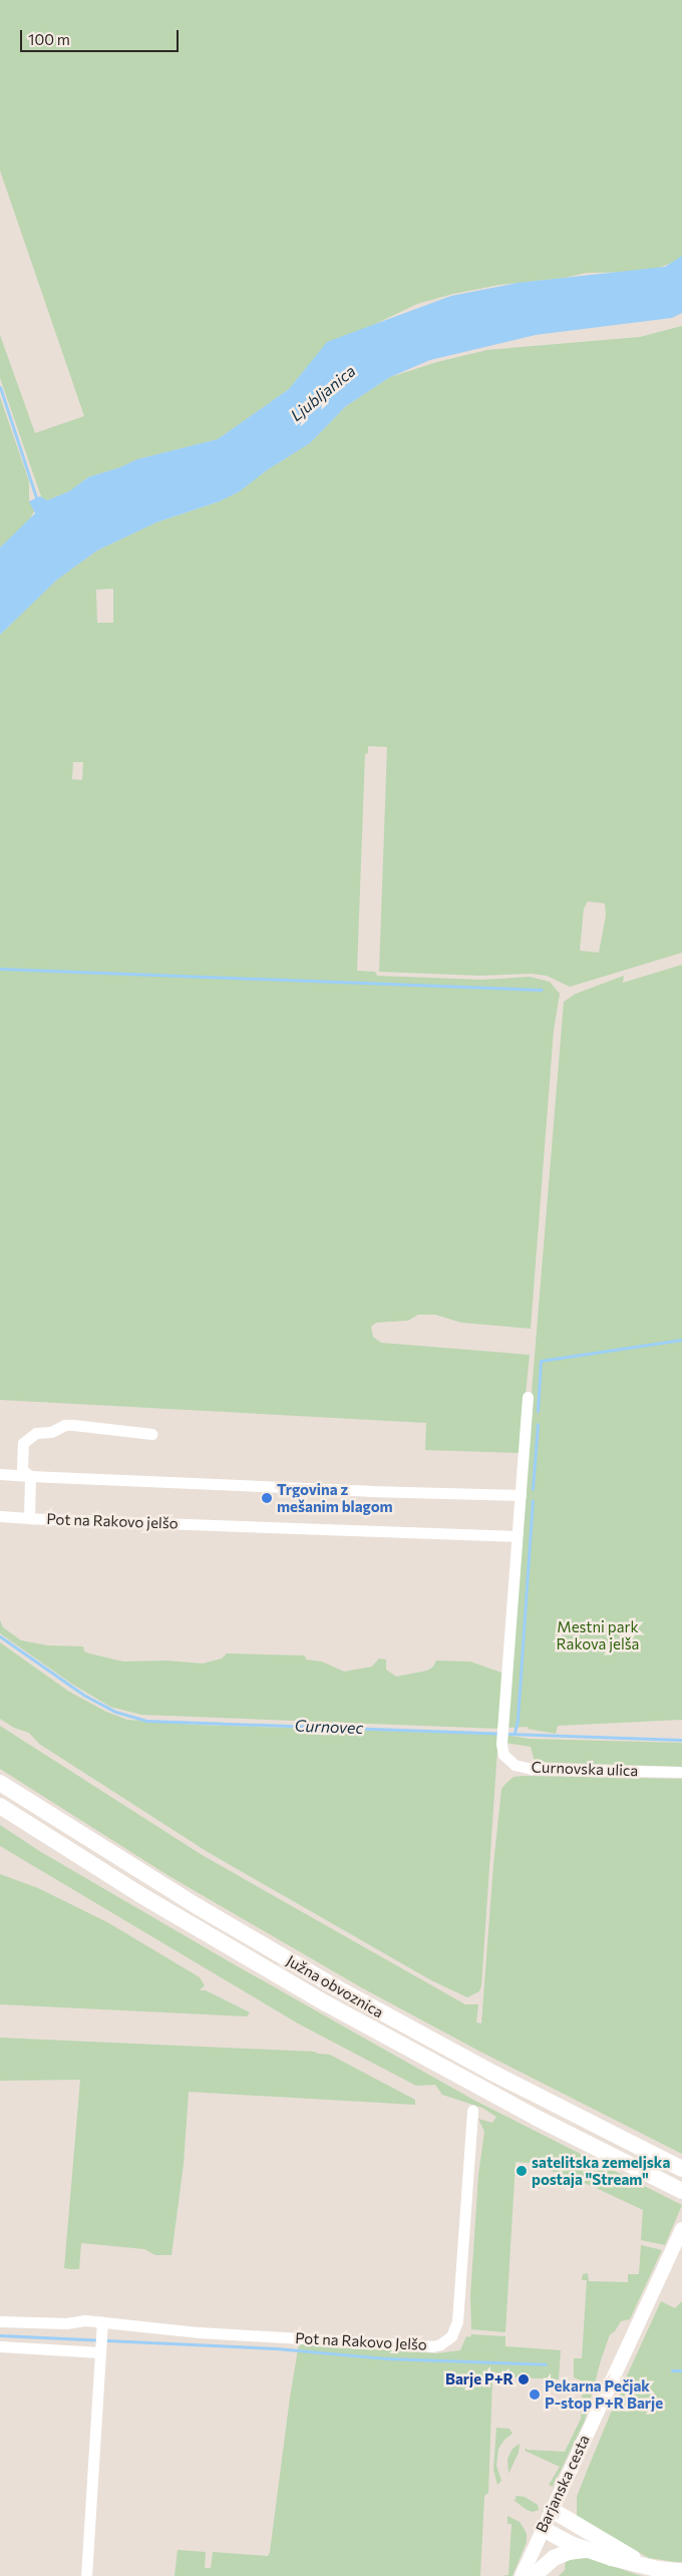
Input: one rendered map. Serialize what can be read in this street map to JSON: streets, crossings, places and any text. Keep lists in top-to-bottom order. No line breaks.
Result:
{"streets":{"highway":["Južna obvoznica"],"main road":["Barjanska cesta"],"street":["Pot na Rakovo jelšo","Curnovska ulica","Pot na Rakovo Jelšo"]},"crossings":[["Pot na Rakovo jelšo","Curnovska ulica"]],"water":["Ljubljanica","Curnovec"],"parks":["Mestni park Rakova jelša"],"places":["Trgovina z mešanim blagom","satelitska zemeljska postaja \"Stream\"","Barje P+R","Pekarna Pečjak P-stop P+R Barje"],"scale_bar":"100 m"}
